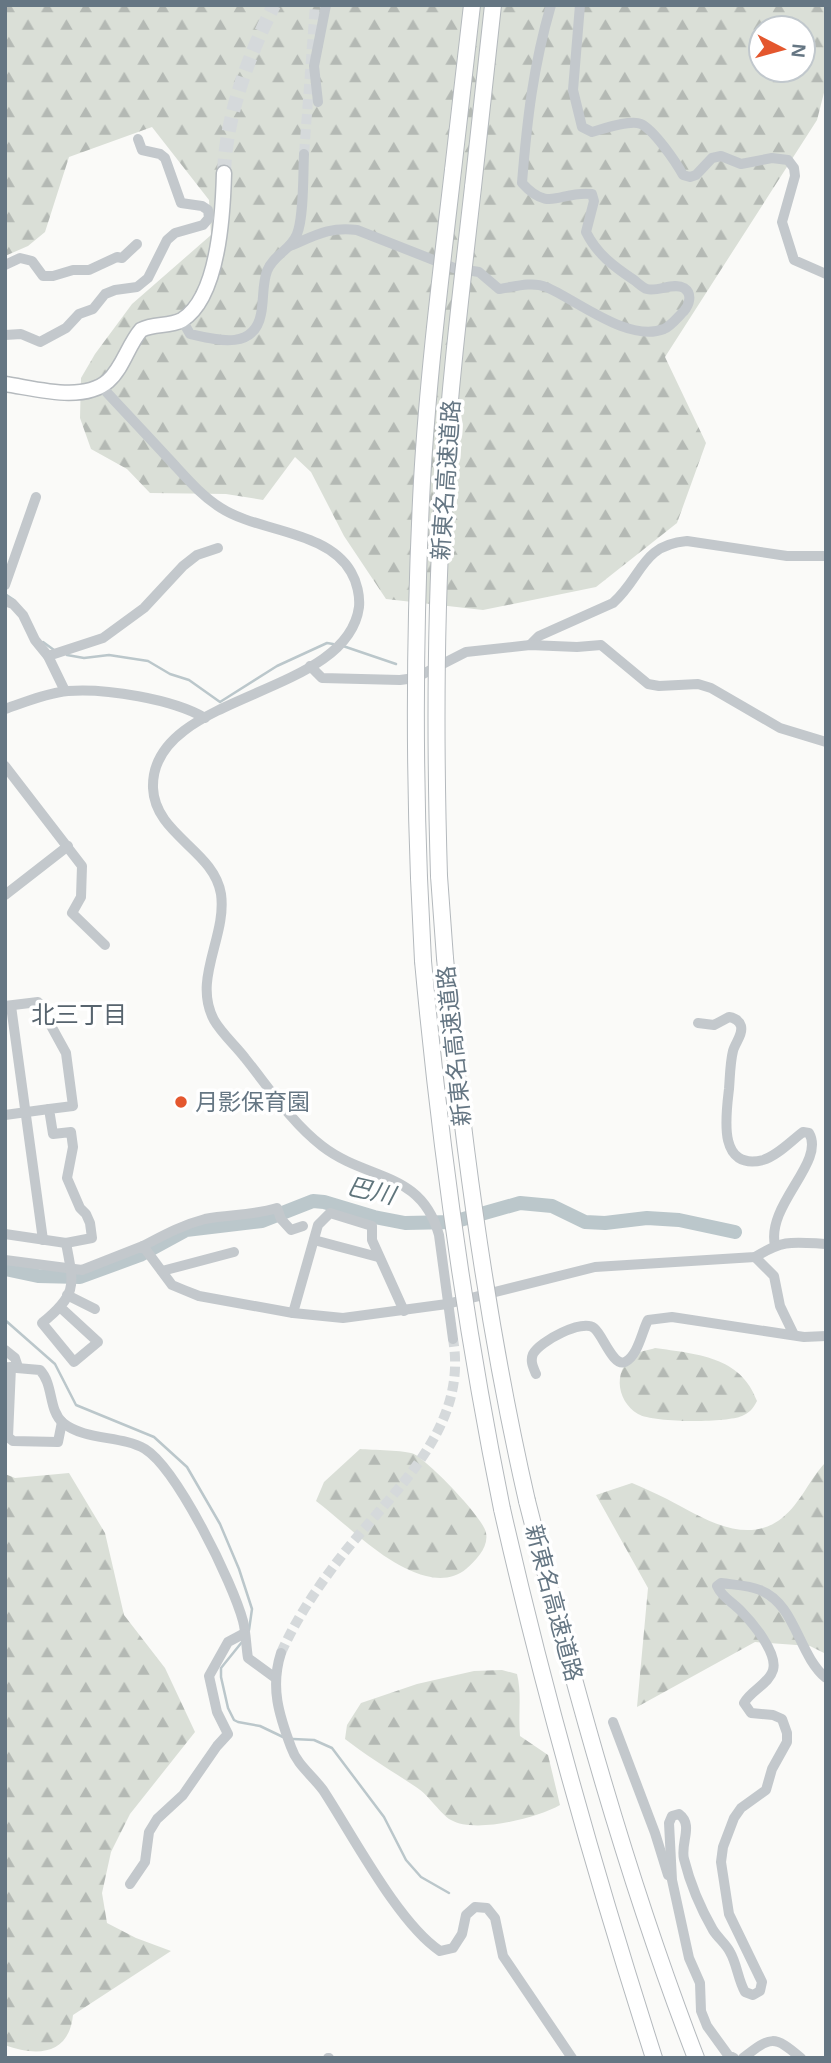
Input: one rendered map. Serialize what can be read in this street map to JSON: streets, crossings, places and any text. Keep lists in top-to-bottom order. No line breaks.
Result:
{"streets":{"highway":["新東名高速道路"]},"districts":["北三丁目"],"water":["巴川"],"places":["月影保育園"],"north":"right"}
